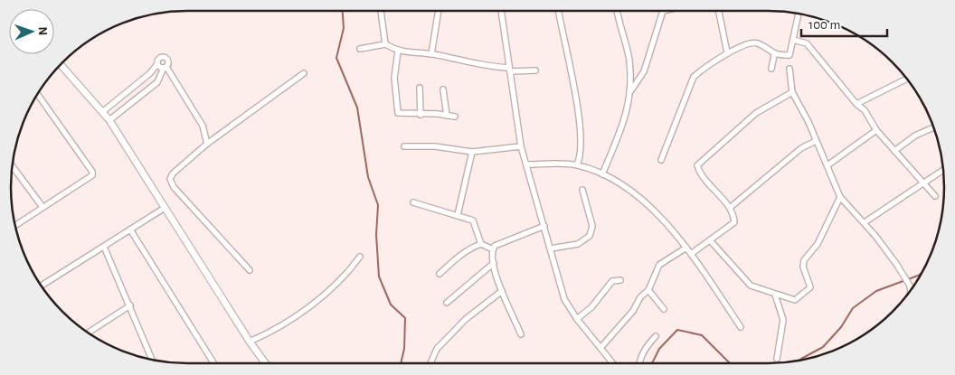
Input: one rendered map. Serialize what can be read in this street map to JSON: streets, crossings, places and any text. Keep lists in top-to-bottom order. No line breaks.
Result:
{"scale_bar":"100 m","north":"right"}
